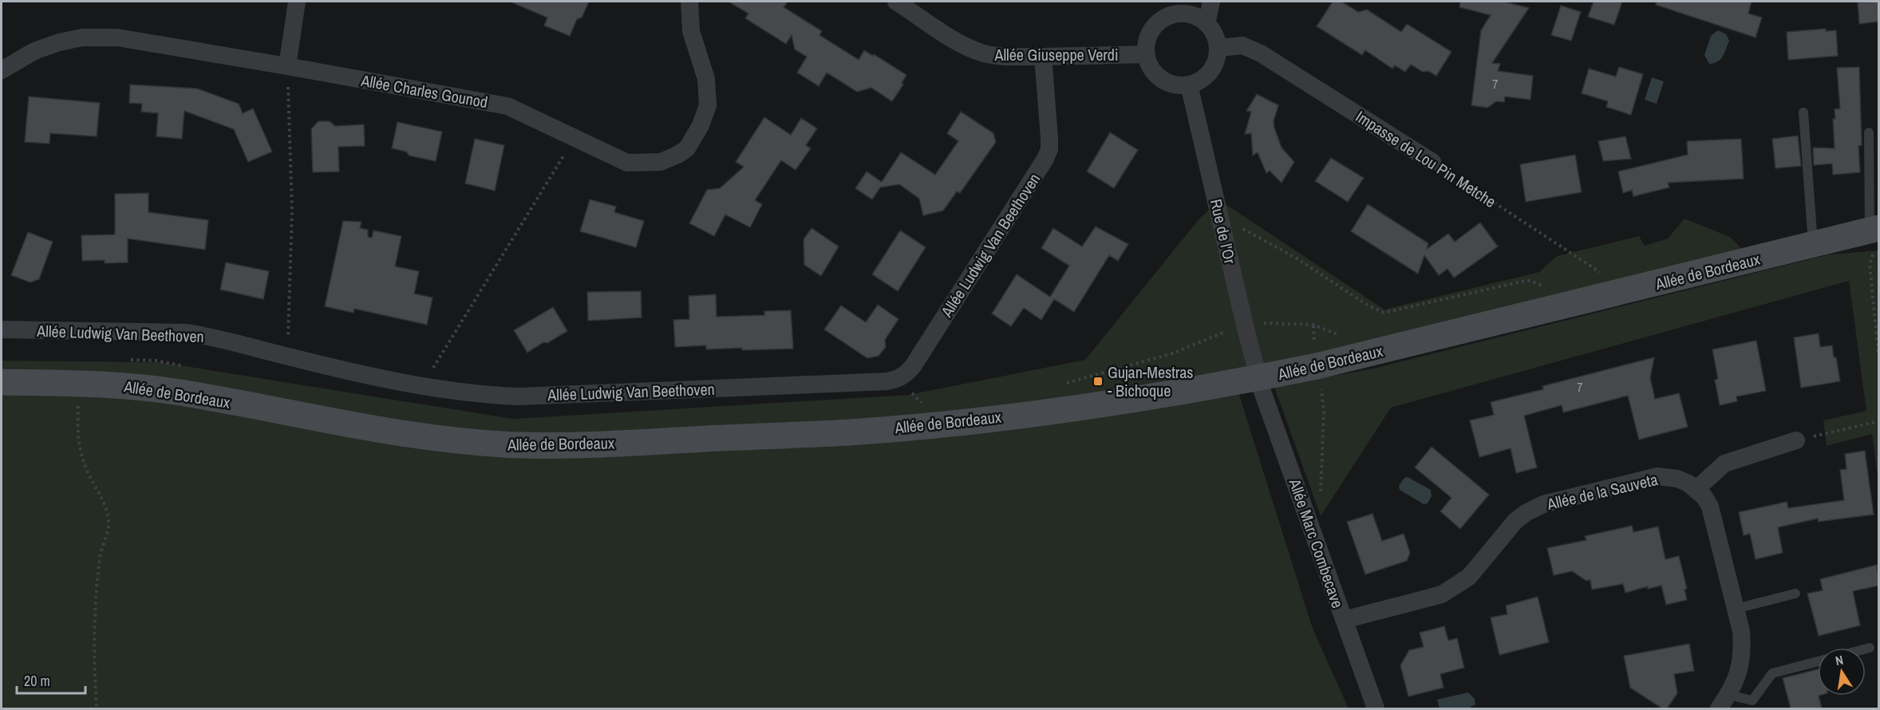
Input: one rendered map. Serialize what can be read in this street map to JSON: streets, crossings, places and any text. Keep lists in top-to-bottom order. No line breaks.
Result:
{"streets":{"main road":["Allée de Bordeaux"],"street":["Allée Giuseppe Verdi","Allée Charles Gounod","Impasse de Lou Pin Metche","Rue de l'Or","Allée Ludwig Van Beethoven","Allée de la Sauveta","Allée Marc Combecave"]},"crossings":[["Allée Giuseppe Verdi","Impasse de Lou Pin Metche"],["Allée Giuseppe Verdi","Rue de l'Or"],["Allée Giuseppe Verdi","Allée Ludwig Van Beethoven"],["Impasse de Lou Pin Metche","Rue de l'Or"],["Impasse de Lou Pin Metche","Allée de Bordeaux"],["Rue de l'Or","Allée de Bordeaux"],["Rue de l'Or","Allée Marc Combecave"],["Allée de Bordeaux","Allée Marc Combecave"],["Allée de la Sauveta","Allée Marc Combecave"]],"places":{"transit":["Gujan-Mestras - Bichoque"]},"house_numbers":["7","7"],"scale_bar":"20 m","north":"top"}
